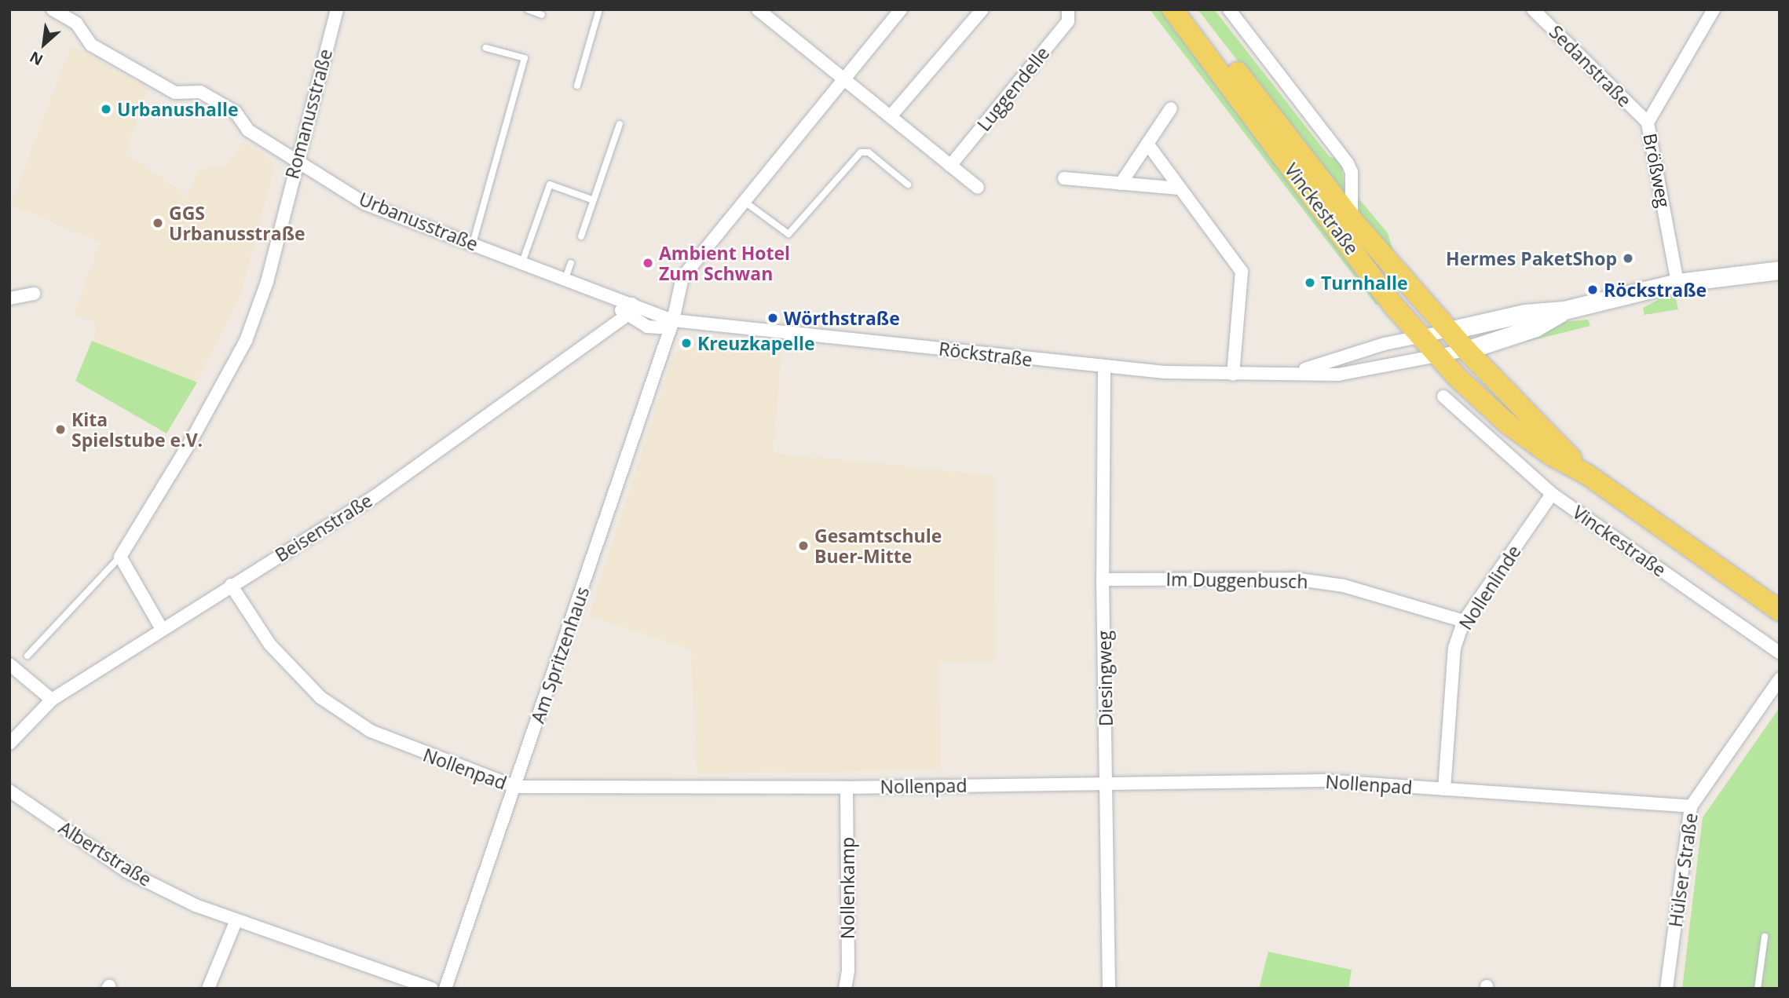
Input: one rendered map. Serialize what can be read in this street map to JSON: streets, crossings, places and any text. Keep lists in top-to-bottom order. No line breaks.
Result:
{"streets":{"main road":["Vinckestraße"],"street":["Sedanstraße","Luggendelle","Romanusstraße","Brößweg","Urbanusstraße","Röckstraße","Beisenstraße","Im Duggenbusch","Nollenlinde","Am Spritzenhaus","Diesingweg","Nollenpad","Albertstraße","Hülser Straße","Nollenkamp"]},"crossings":[["Sedanstraße","Brößweg"],["Romanusstraße","Urbanusstraße"],["Vinckestraße","Röckstraße"],["Vinckestraße","Nollenlinde"],["Urbanusstraße","Röckstraße"],["Urbanusstraße","Beisenstraße"],["Urbanusstraße","Am Spritzenhaus"],["Röckstraße","Am Spritzenhaus"],["Röckstraße","Diesingweg"],["Beisenstraße","Nollenpad"],["Im Duggenbusch","Nollenlinde"],["Im Duggenbusch","Diesingweg"],["Nollenlinde","Nollenpad"],["Am Spritzenhaus","Nollenpad"],["Diesingweg","Nollenpad"],["Nollenpad","Hülser Straße"],["Nollenpad","Nollenkamp"]],"places":["Urbanushalle","GGS Urbanusstraße","Hermes PaketShop","Ambient Hotel Zum Schwan","Turnhalle","Röckstraße","Wörthstraße","Kreuzkapelle","Kita Spielstube e.V.","Gesamtschule Buer-Mitte"],"north":"bottom left"}
